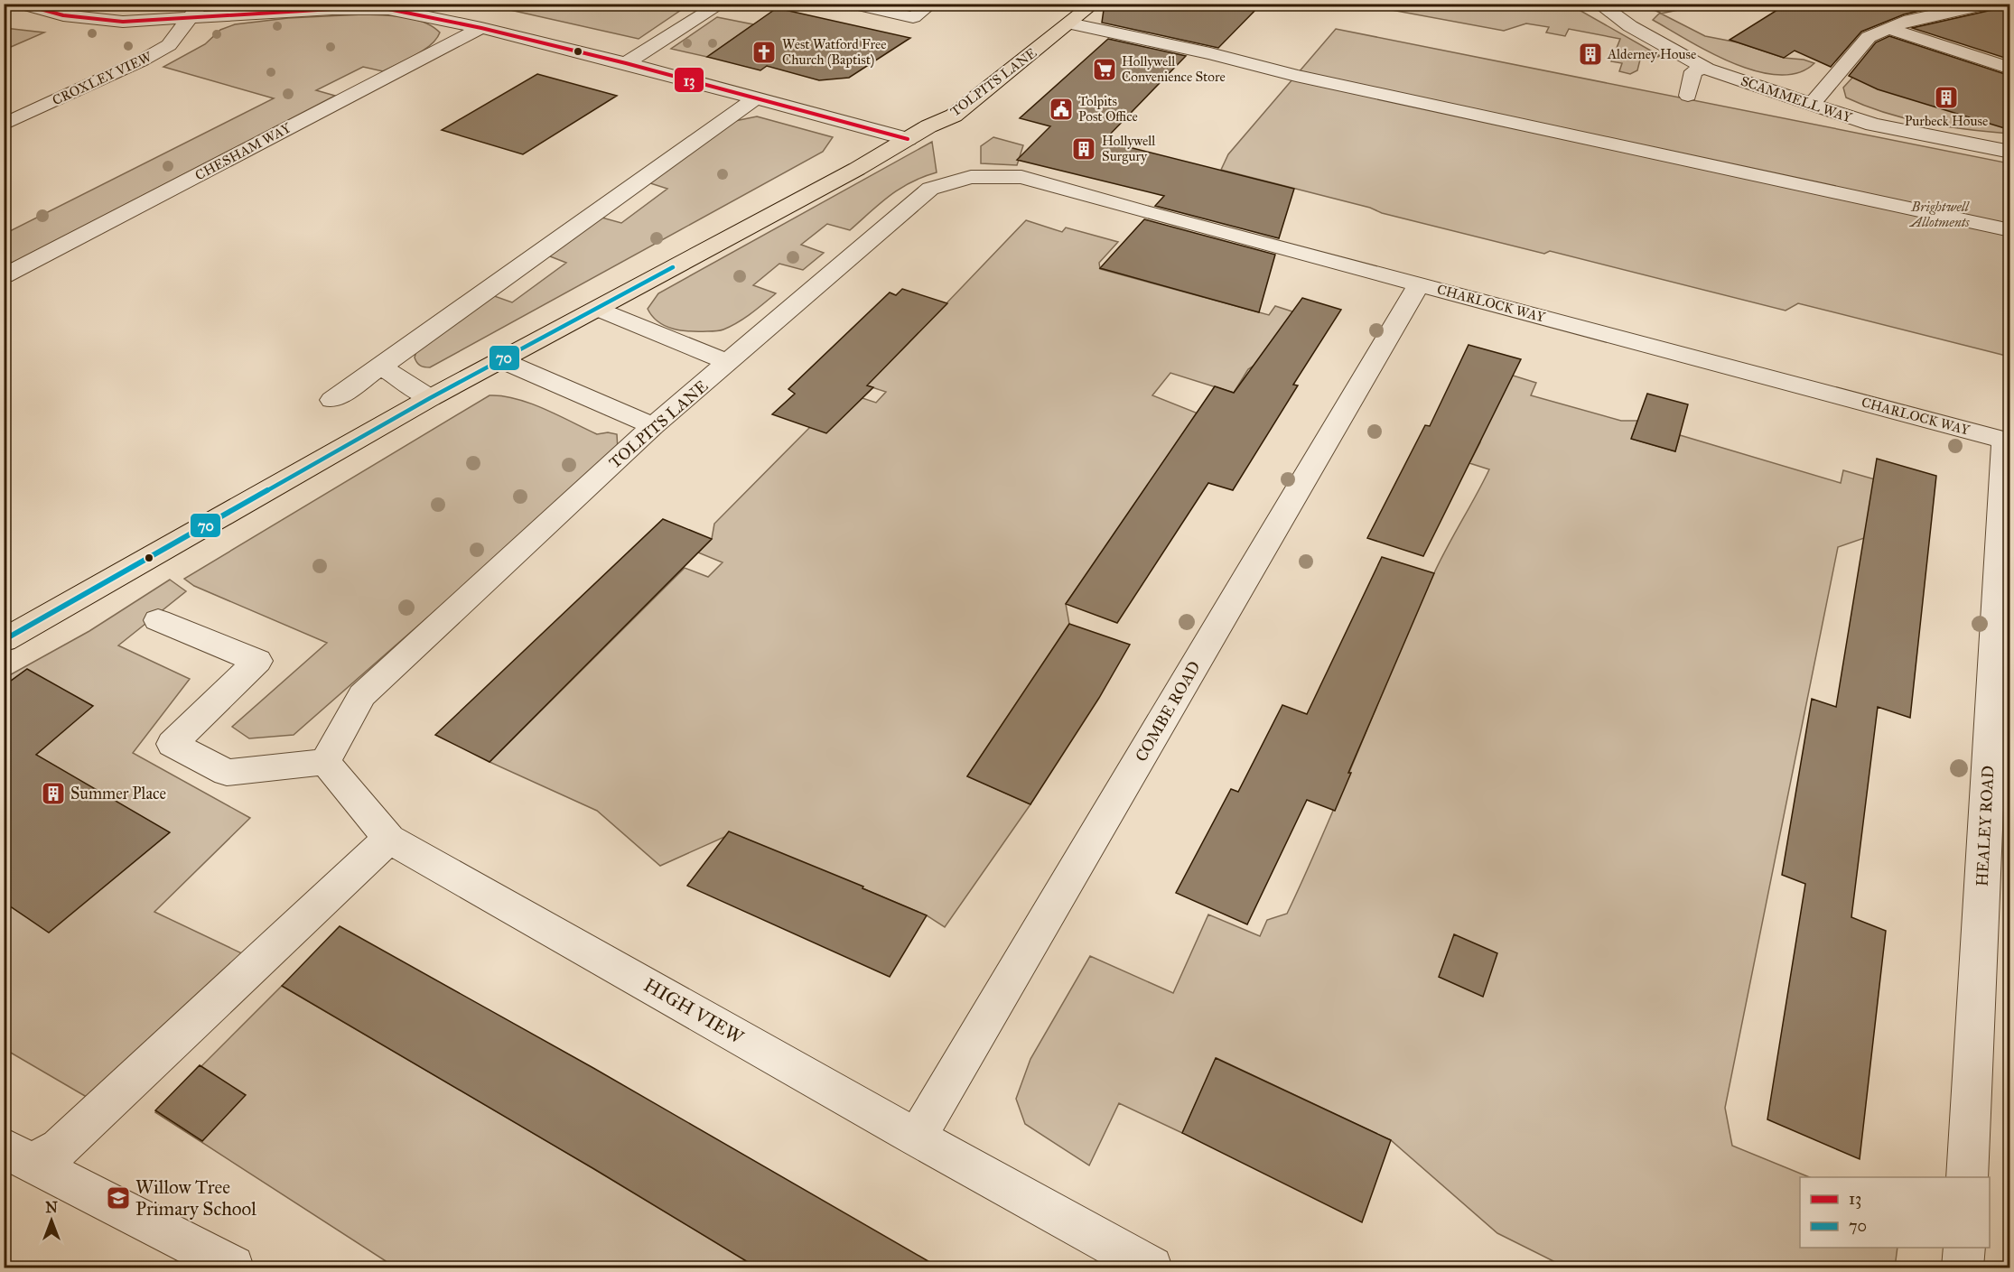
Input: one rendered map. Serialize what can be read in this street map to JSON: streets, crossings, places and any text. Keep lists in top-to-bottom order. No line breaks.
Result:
{"streets":{"main road":["TOLPITS LANE"],"street":["CROXLEY VIEW","SCAMMELL WAY","CHESHAM WAY","CHARLOCK WAY","COMBE ROAD","HEALEY ROAD","HIGH VIEW"]},"crossings":[["TOLPITS LANE","CHARLOCK WAY"],["TOLPITS LANE","HIGH VIEW"],["CHARLOCK WAY","COMBE ROAD"],["CHARLOCK WAY","HEALEY ROAD"],["COMBE ROAD","HIGH VIEW"]],"parks":["Brightwell Allotments"],"places":{"church":["West Watford Free Church (Baptist)"],"building":["Alderney House","Purbeck House","Hollywell Surgury","Summer Place"],"supermarket":["Hollywell Convenience Store"],"public building":["Tolpits Post Office"],"school or university":["Willow Tree Primary School"]},"lines":["transit line 13","transit line 70"],"legend":["13","70"],"north":"top"}
